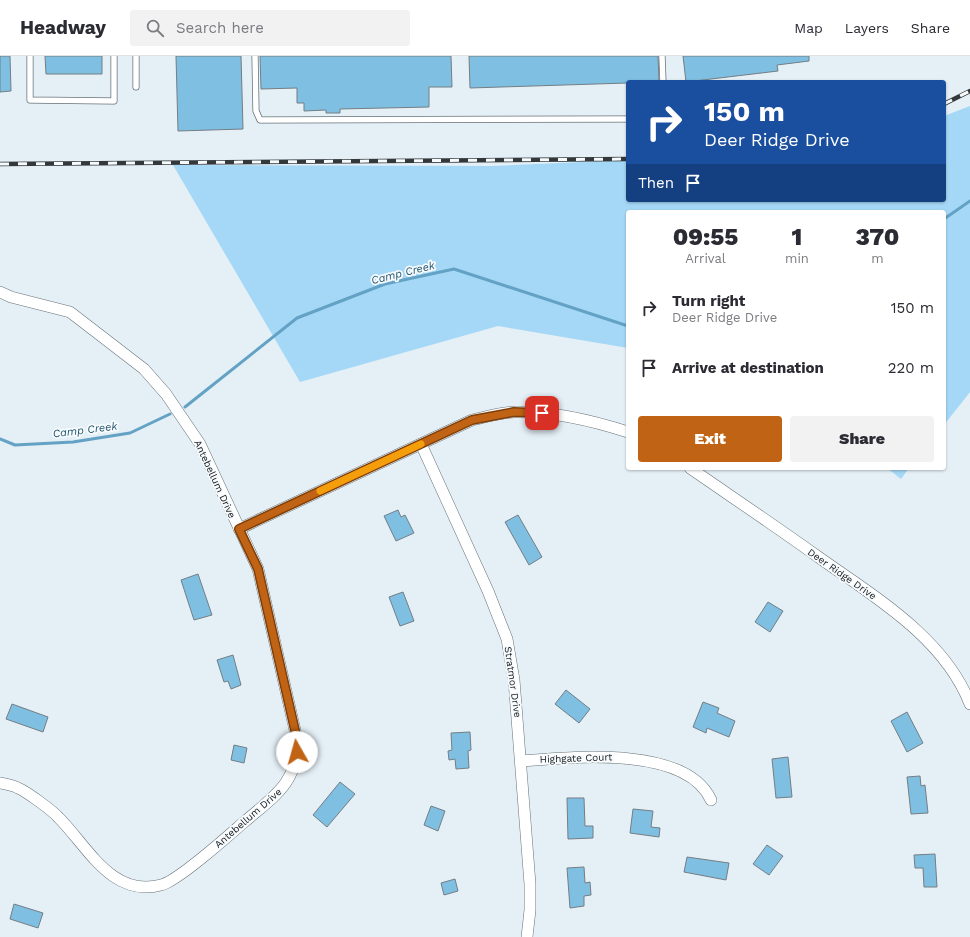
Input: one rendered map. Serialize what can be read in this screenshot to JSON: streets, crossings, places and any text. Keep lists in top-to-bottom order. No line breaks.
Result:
{"streets":{"street":["Antebellum Drive","Deer Ridge Drive","Stratmor Drive","Highgate Court"]},"crossings":[["Stratmor Drive","Highgate Court"]],"water":["Camp Creek"],"page":{"header":"Headway","search":"Search here","nav":["Map","Layers","Share"],"turn":["150 m","Deer Ridge Drive"],"then":"Then","eta":["09:55","Arrival","1","min","370","m"],"list":[{"name":"Turn right","note":"Deer Ridge Drive","value":"150 m"},{"name":"Arrive at destination","value":"220 m"}],"buttons":["Exit","Share"]}}
